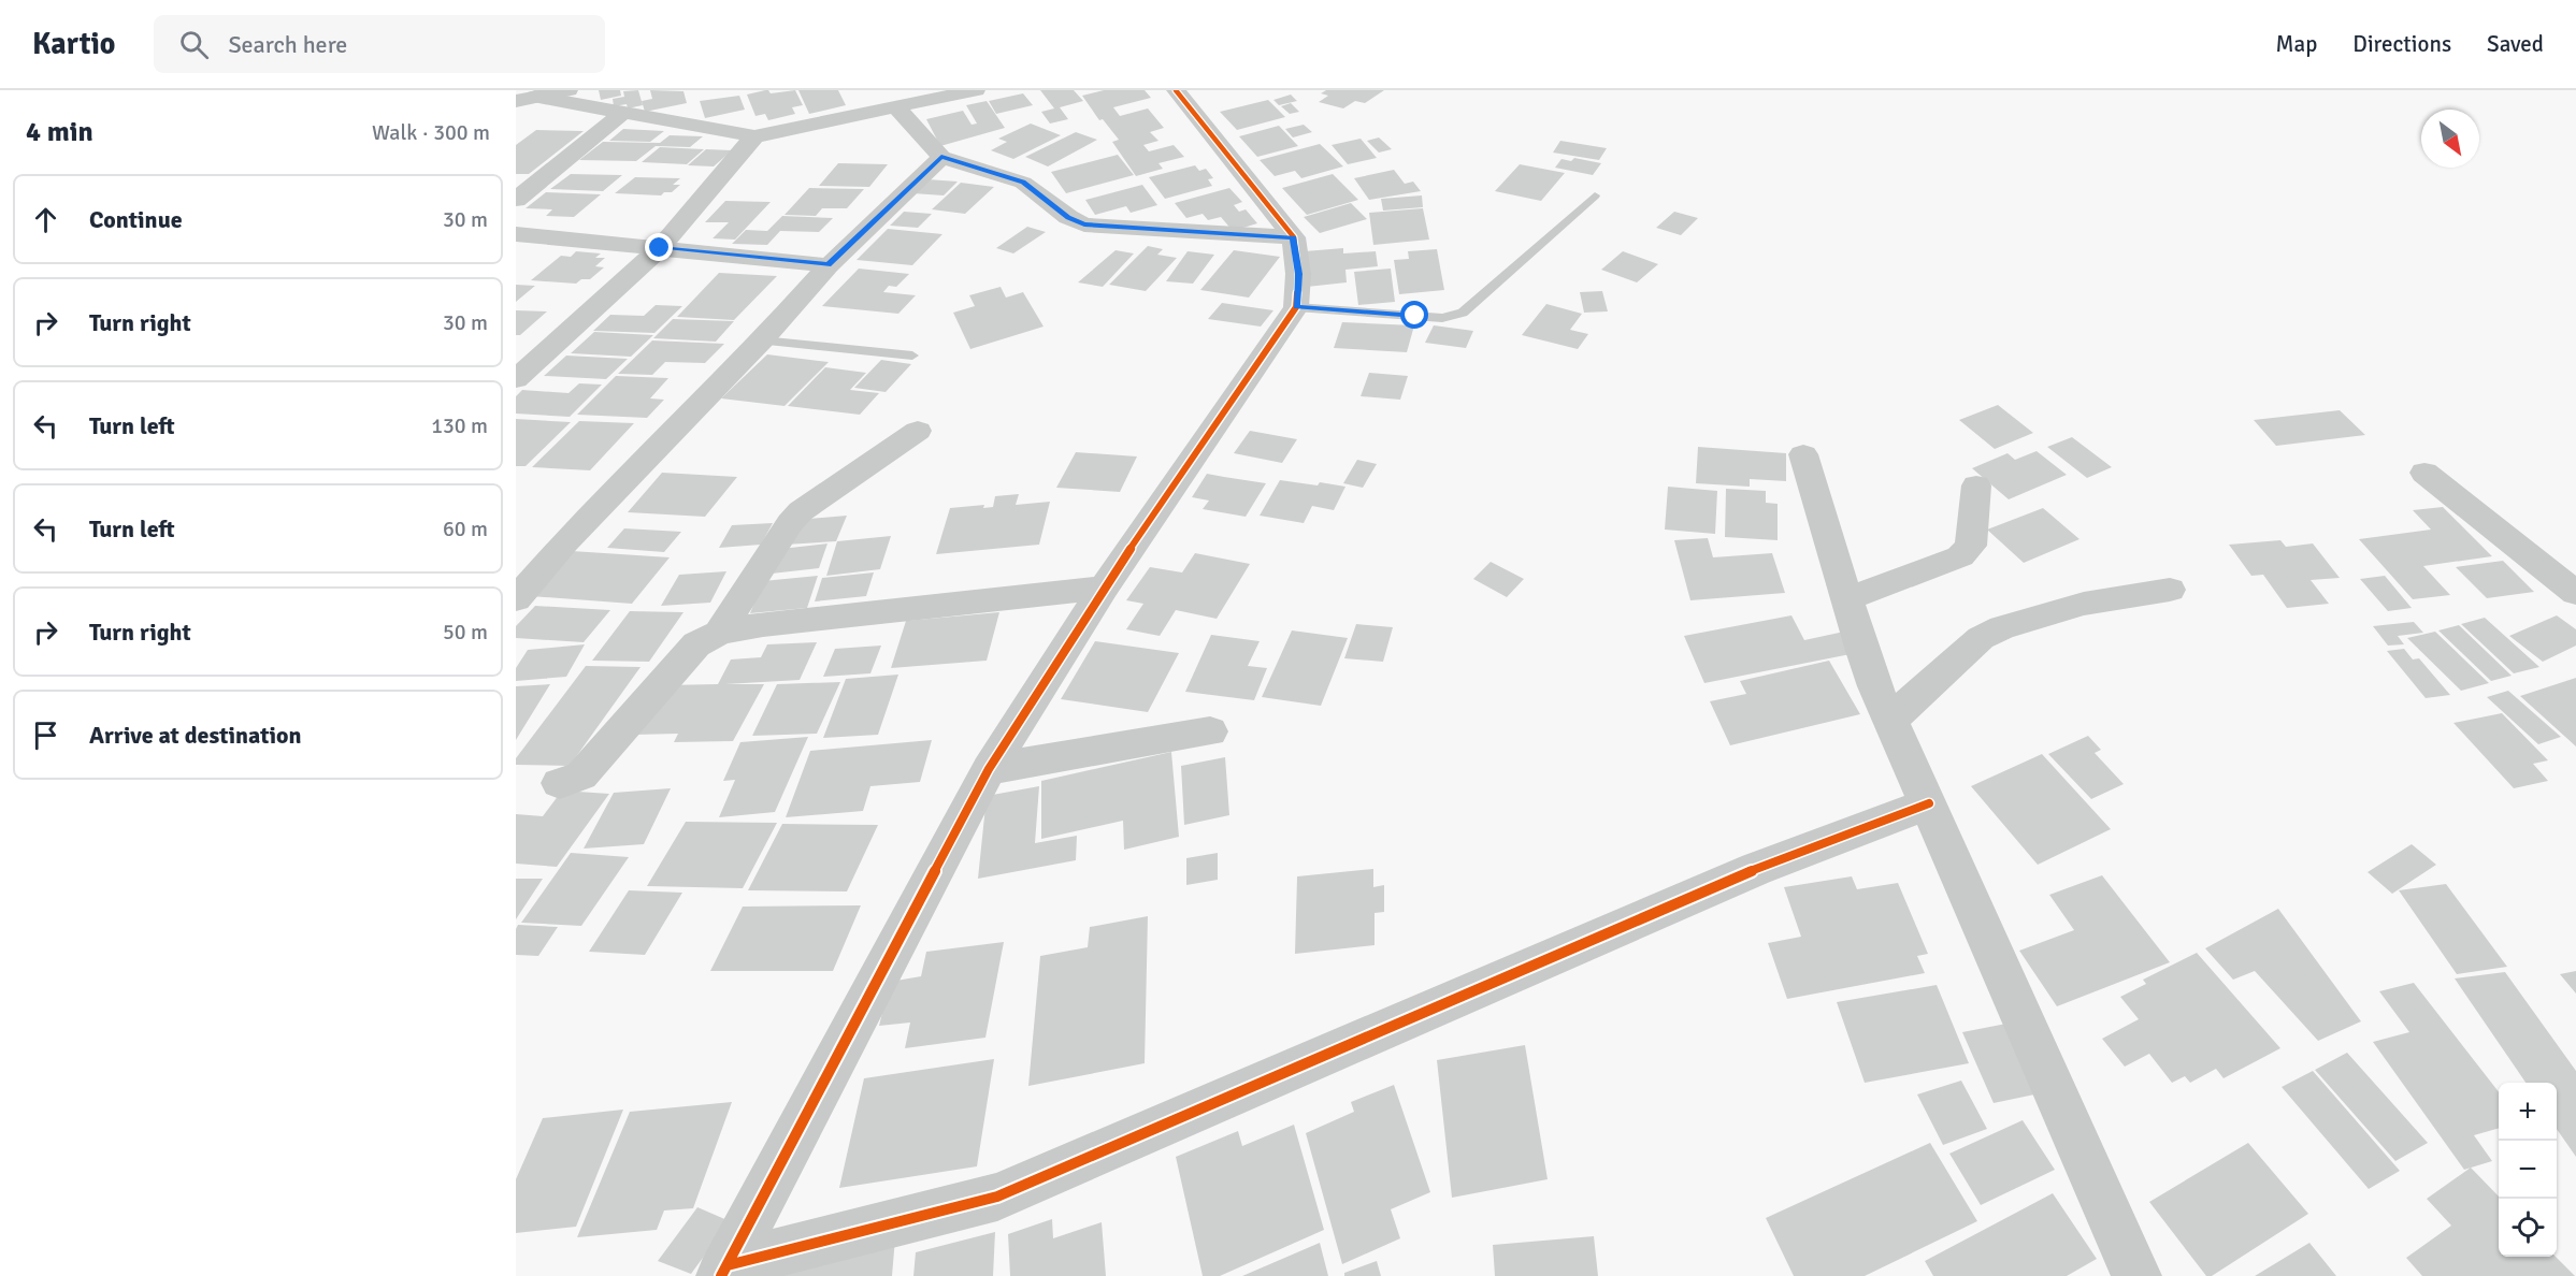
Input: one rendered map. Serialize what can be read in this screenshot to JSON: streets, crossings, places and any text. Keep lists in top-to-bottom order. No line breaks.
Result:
{"north":"bottom right","page":{"header":"Kartio","search":"Search here","nav":["Map","Directions","Saved"],"heading":["4 min","Walk · 300 m"],"list":[["Continue","30 m"],["Turn right","30 m"],["Turn left","130 m"],["Turn left","60 m"],["Turn right","50 m"],"Arrive at destination"],"map_buttons":["+","−"]}}
